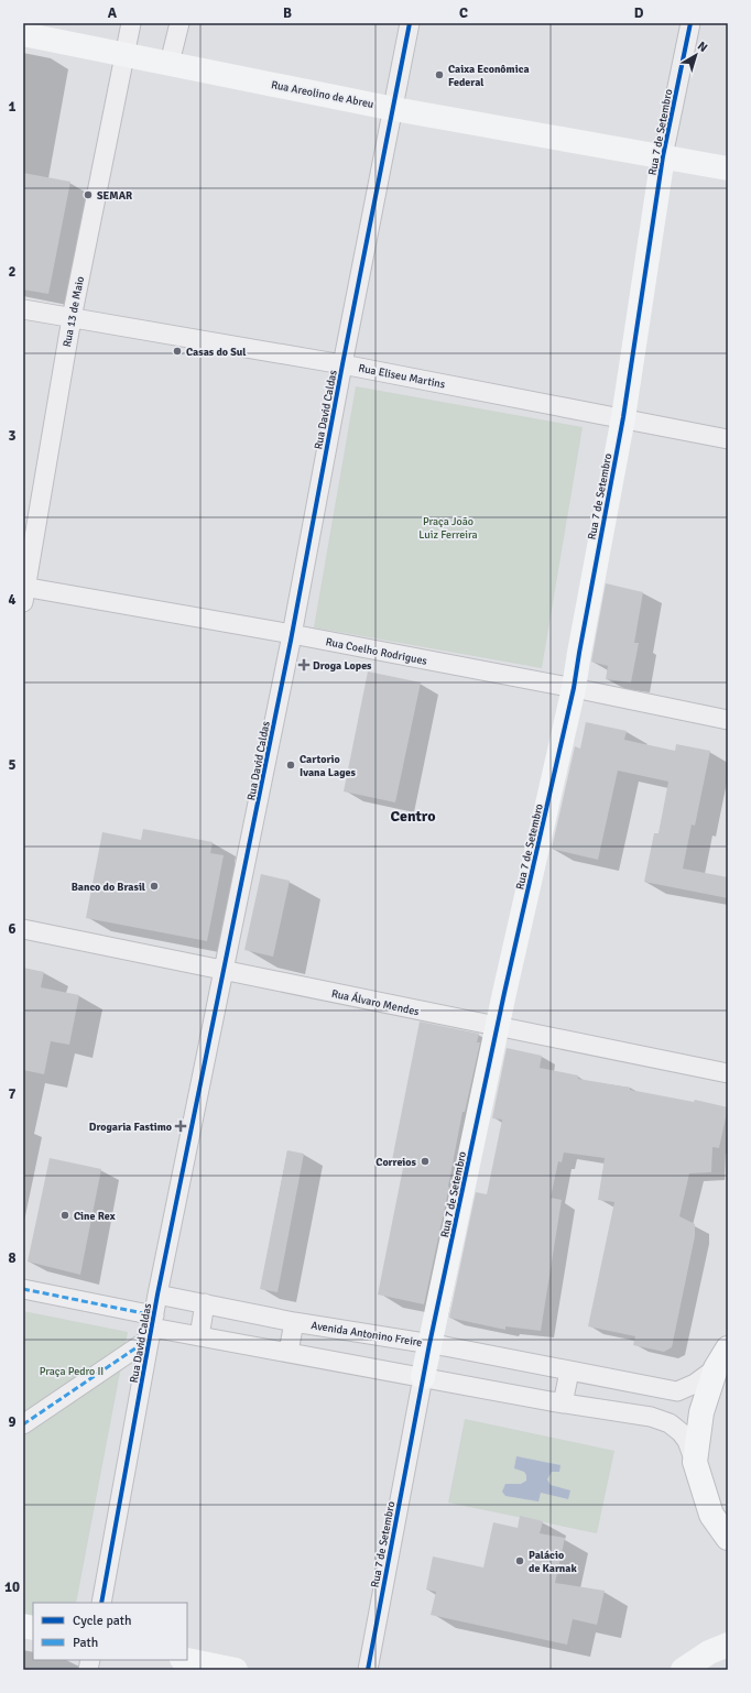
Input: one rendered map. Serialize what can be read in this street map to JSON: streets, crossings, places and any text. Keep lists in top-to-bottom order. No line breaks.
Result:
{"streets":{"street":["Rua Areolino de Abreu","Rua 7 de Setembro","Rua 13 de Maio","Rua Eliseu Martins","Rua David Caldas","Rua Coelho Rodrigues","Rua Álvaro Mendes","Avenida Antonino Freire"]},"crossings":[["Rua Areolino de Abreu","Rua 7 de Setembro"],["Rua Areolino de Abreu","Rua 13 de Maio"],["Rua Areolino de Abreu","Rua David Caldas"],["Rua 7 de Setembro","Rua Eliseu Martins"],["Rua 7 de Setembro","Rua Coelho Rodrigues"],["Rua 7 de Setembro","Rua Álvaro Mendes"],["Rua 7 de Setembro","Avenida Antonino Freire"],["Rua 13 de Maio","Rua Eliseu Martins"],["Rua 13 de Maio","Rua Coelho Rodrigues"],["Rua Eliseu Martins","Rua David Caldas"],["Rua David Caldas","Rua Coelho Rodrigues"],["Rua David Caldas","Rua Álvaro Mendes"],["Rua David Caldas","Avenida Antonino Freire"]],"districts":["Centro"],"parks":["Praça João Luiz Ferreira","Praça Pedro II"],"places":{"other":["Caixa Econômica Federal","SEMAR","Casas do Sul","Cartorio Ivana Lages","Banco do Brasil","Correios","Cine Rex","Palácio de Karnak"],"health":["Droga Lopes","Drogaria Fastimo"]},"legend":["Cycle path","Path"],"north":"top right","grid":{"columns":["A","B","C","D"],"rows":["1","2","3","4","5","6","7","8","9","10"]}}
